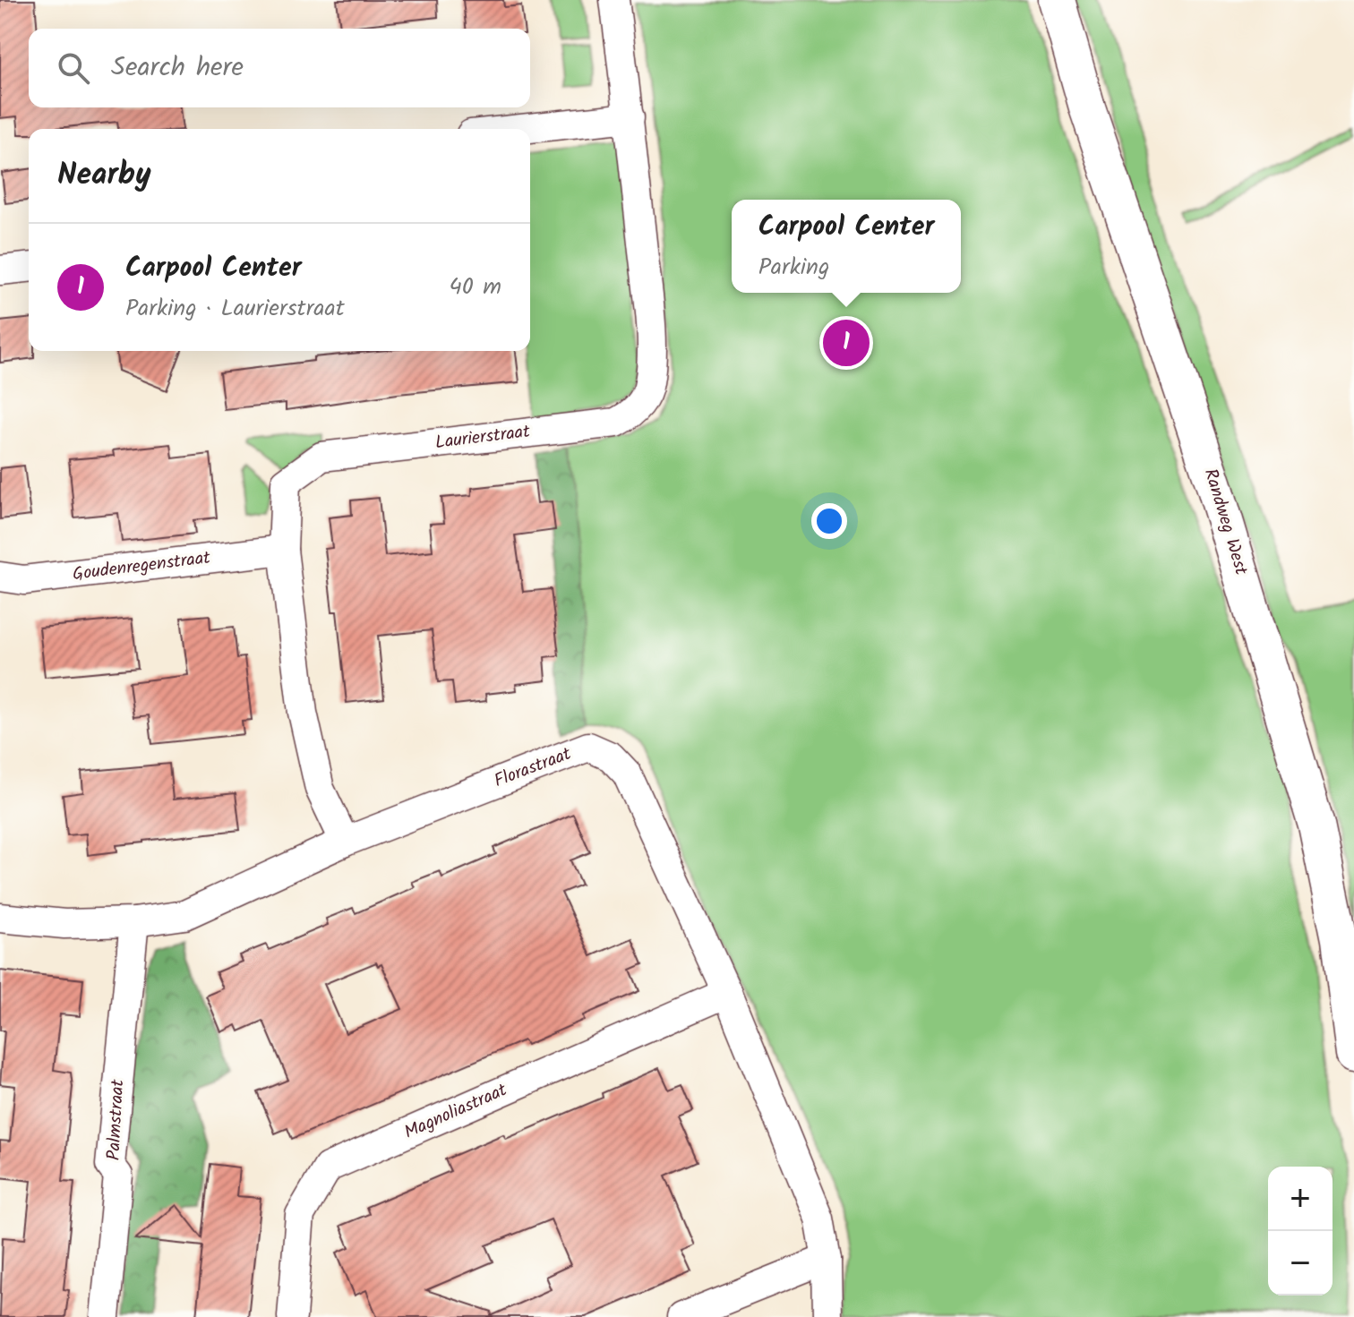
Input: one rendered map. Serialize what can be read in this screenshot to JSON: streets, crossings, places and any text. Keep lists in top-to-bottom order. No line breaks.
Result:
{"streets":{"street":["Laurierstraat","Randweg West","Goudenregenstraat","Florastraat","Magnoliastraat","Palmstraat"]},"crossings":[["Laurierstraat","Goudenregenstraat"],["Laurierstraat","Florastraat"],["Florastraat","Magnoliastraat"],["Florastraat","Palmstraat"]],"page":{"search":"Search here","heading":"Nearby","popup":["Carpool Center","Parking"],"list":[{"mark":"1","name":"Carpool Center","note":"Parking · Laurierstraat","value":"40 m"}],"pins":"1","map_buttons":["+","−"]}}
